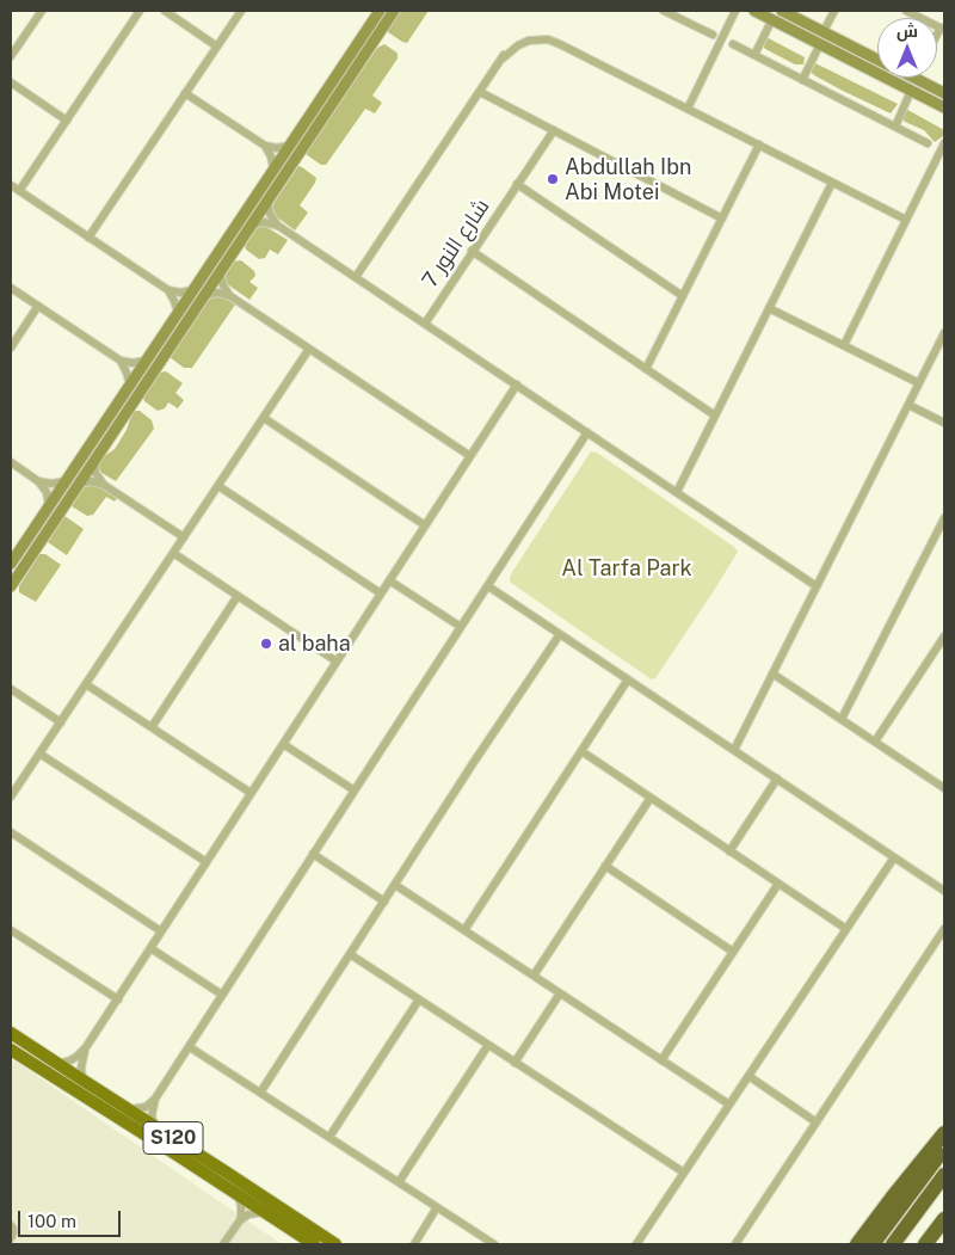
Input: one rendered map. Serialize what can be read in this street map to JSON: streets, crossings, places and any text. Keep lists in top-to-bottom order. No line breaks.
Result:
{"streets":{"main road":["S120"],"street":["شارع النور 7"]},"parks":["Al Tarfa Park"],"places":["Abdullah Ibn Abi Motei","al baha"],"scale_bar":"100 m","north":"top"}
